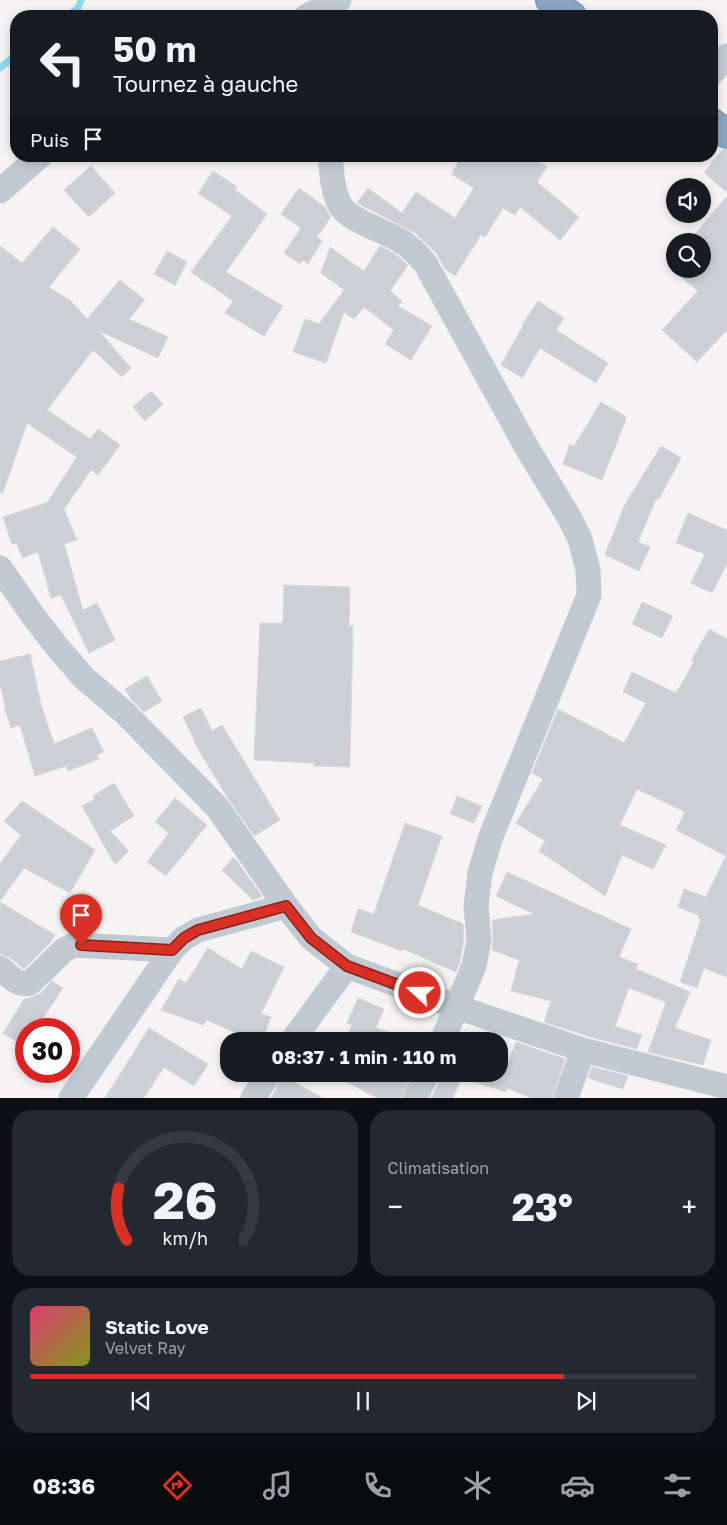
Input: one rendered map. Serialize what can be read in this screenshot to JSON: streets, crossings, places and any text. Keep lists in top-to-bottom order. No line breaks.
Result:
{"page":{"turn":["50 m","Tournez à gauche"],"then":"Puis","limit":"30","trip":"08:37 · 1 min · 110 m","tile":"Climatisation","heat":["−","23°","+"],"song":["Static Love","Velvet Ray"],"tabs":"08:36","gauge":["26","km/h"]}}
